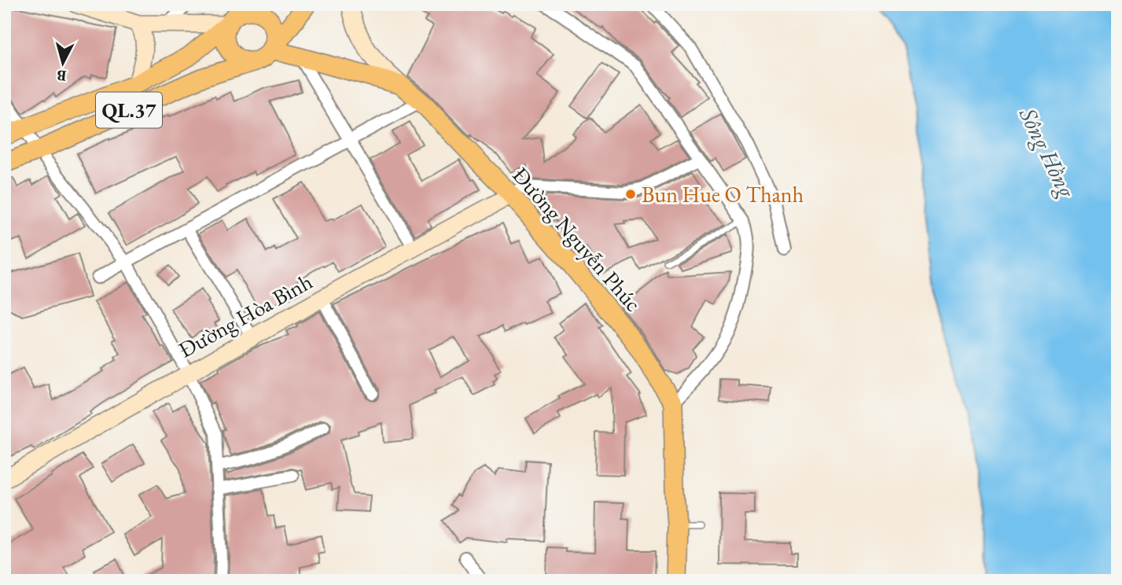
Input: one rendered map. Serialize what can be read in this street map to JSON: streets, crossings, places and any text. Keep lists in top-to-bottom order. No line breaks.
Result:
{"streets":{"main road":["QL.37","Đường Nguyễn Phúc"],"street":["Đường Hòa Bình"]},"crossings":[["QL.37","Đường Nguyễn Phúc"],["Đường Nguyễn Phúc","Đường Hòa Bình"]],"water":["Sông Hồng"],"places":["Bun Hue O Thanh"],"north":"bottom"}
